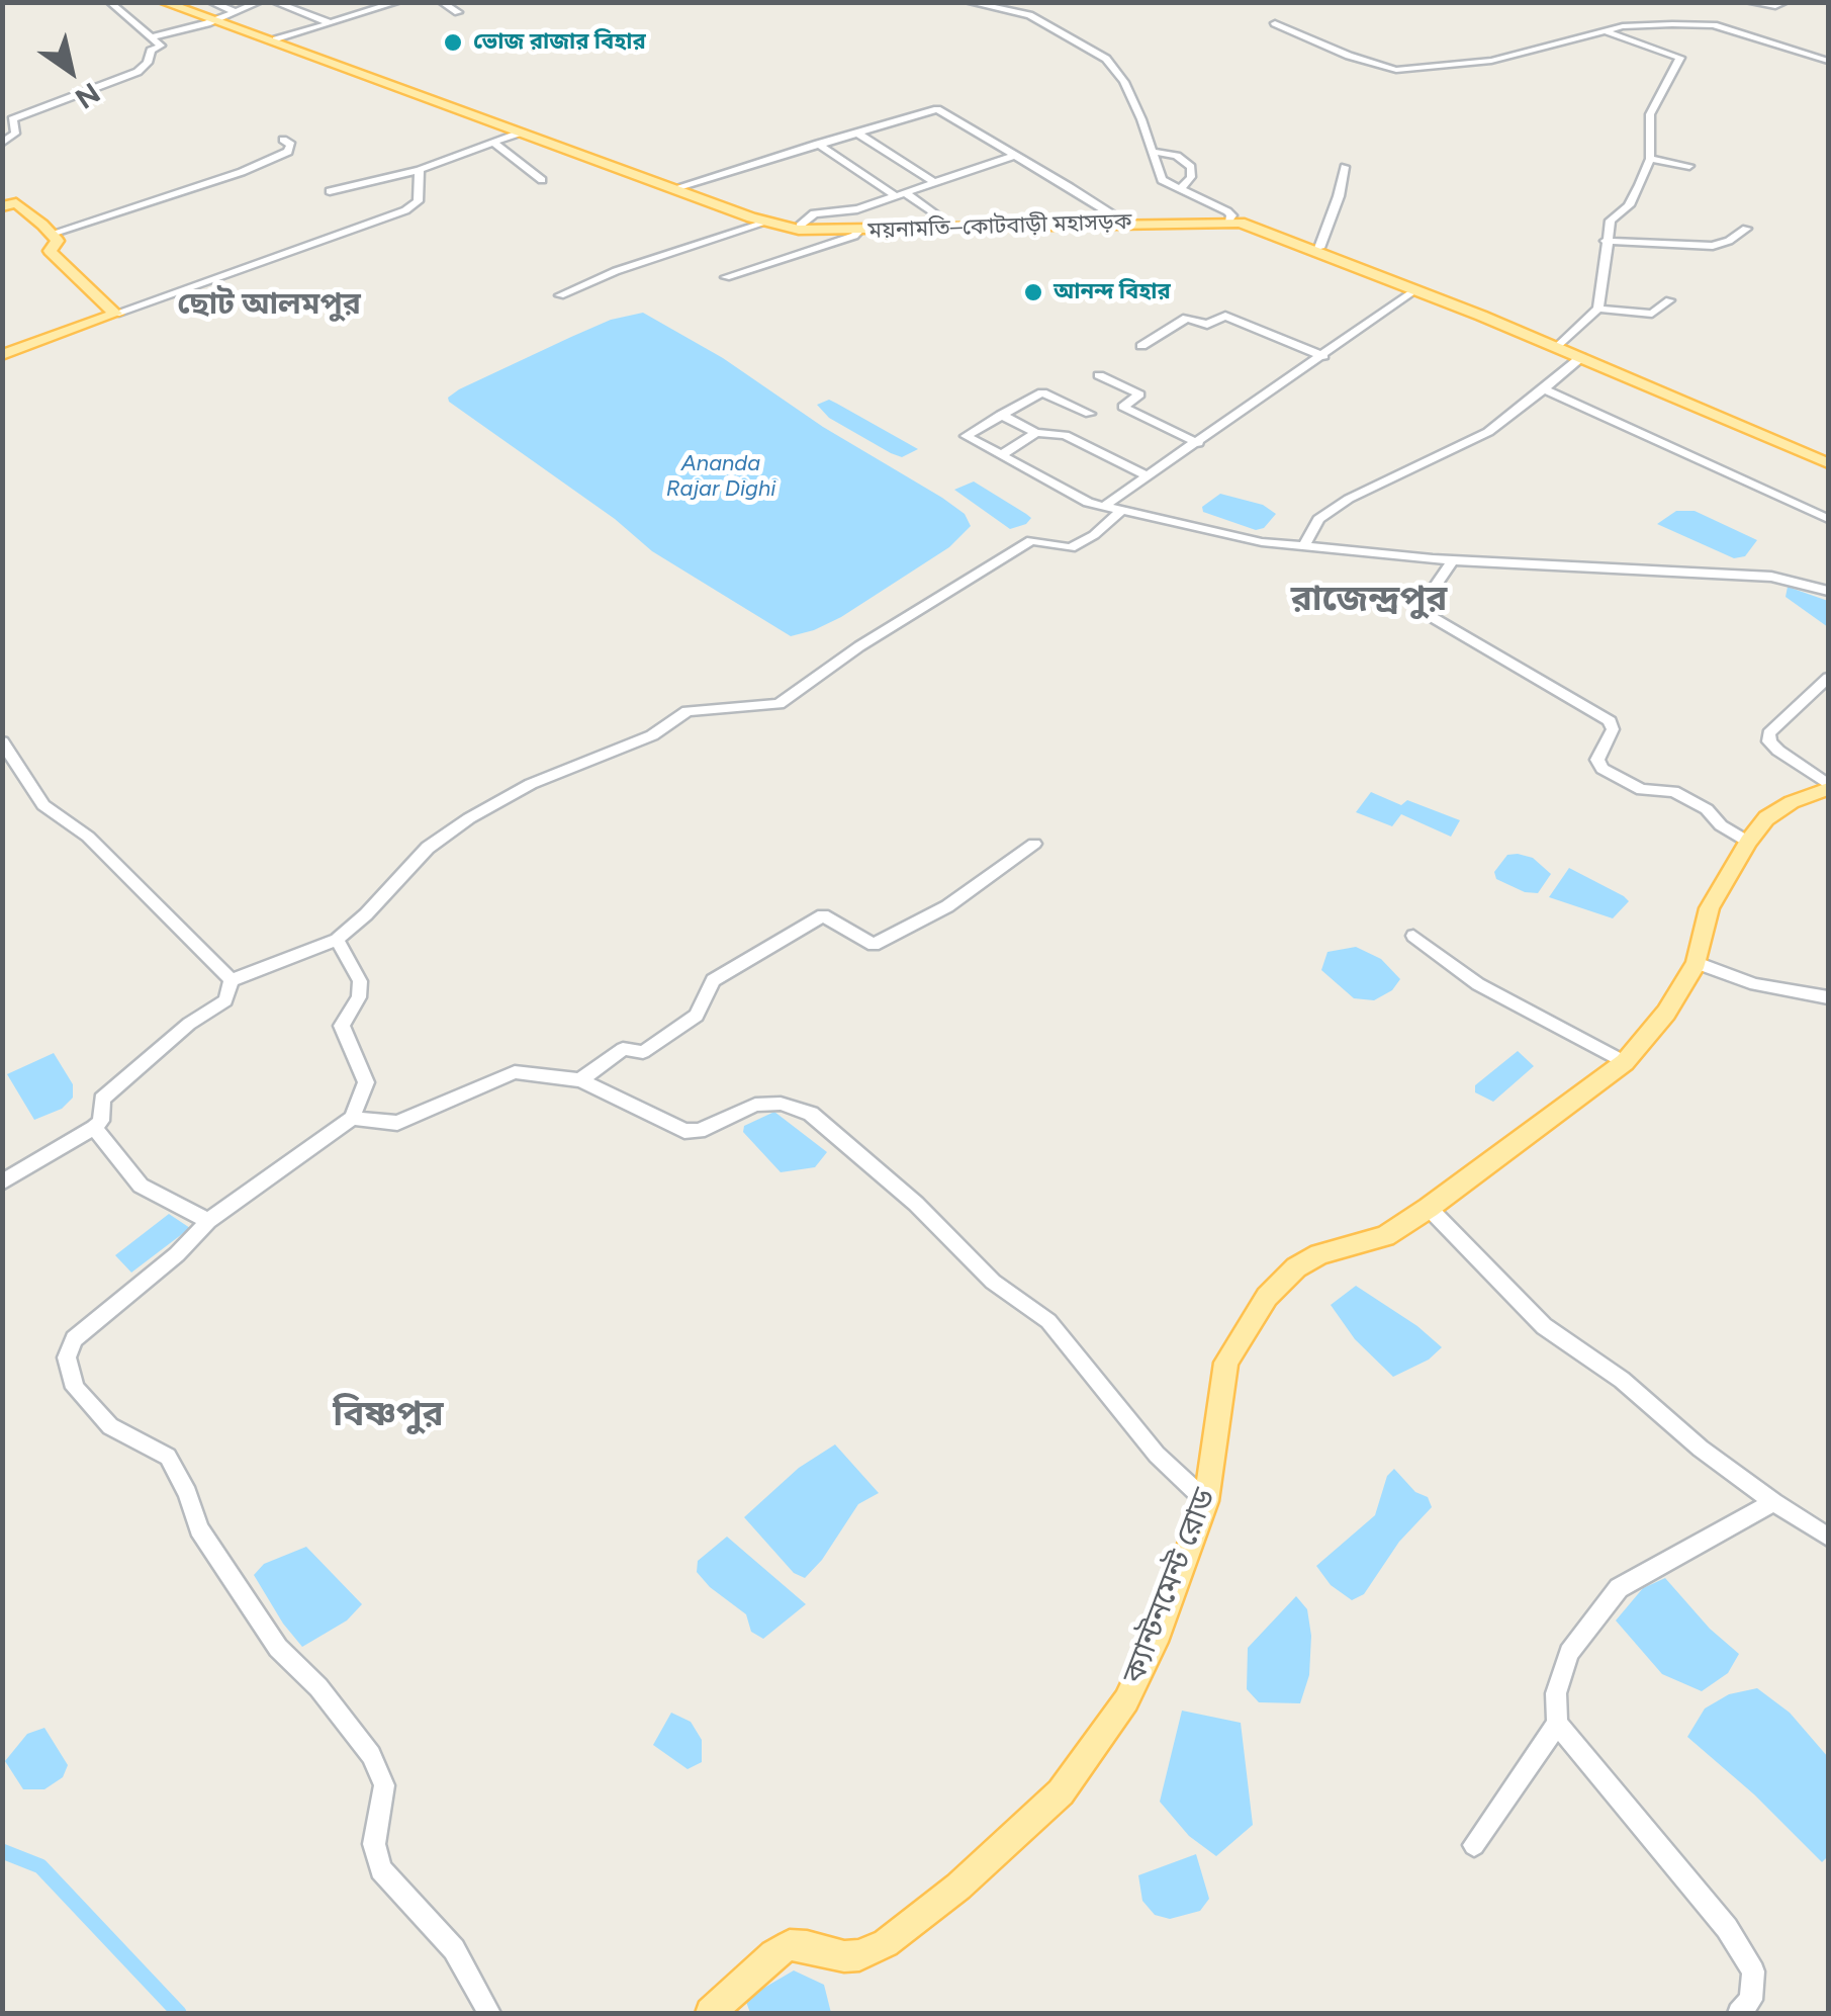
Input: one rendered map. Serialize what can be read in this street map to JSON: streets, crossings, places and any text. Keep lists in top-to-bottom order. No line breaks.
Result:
{"streets":{"main road":["ময়নামতি–কোটবাড়ী মহাসড়ক","ক্যান্টনমেন্ট রোড"]},"districts":["ছোট আলমপুর","রাজেন্দ্রপুর","বিষ্ণপুর"],"water":["Ananda Rajar Dighi"],"places":["ভোজ রাজার বিহার","আনন্দ বিহার"],"north":"bottom right"}
